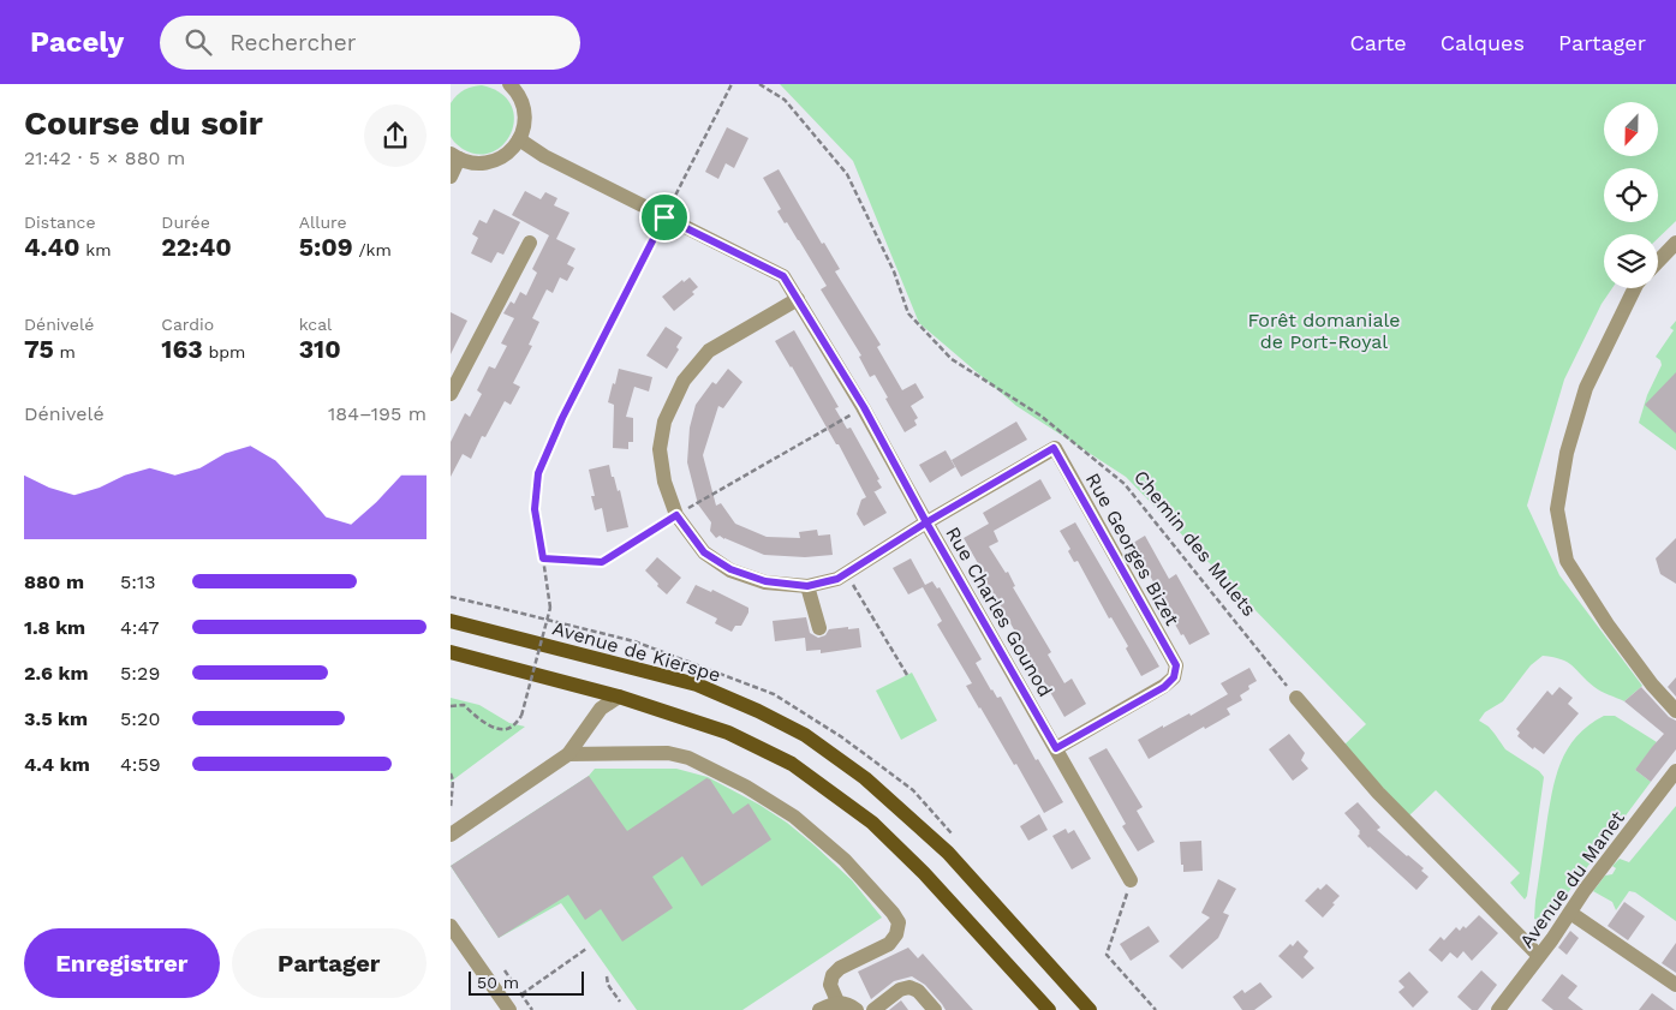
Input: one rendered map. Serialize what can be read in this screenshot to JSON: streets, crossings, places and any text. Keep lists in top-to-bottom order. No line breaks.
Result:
{"streets":{"main road":["Avenue de Kierspe"],"street":["Rue Georges Bizet","Rue Charles Gounod","Avenue du Manet"],"path":["Chemin des Mulets"]},"crossings":[["Rue Georges Bizet","Rue Charles Gounod"]],"parks":["Forêt domaniale de Port-Royal"],"scale_bar":"50 m","north":"bottom","page":{"header":"Pacely","search":"Rechercher","nav":["Carte","Calques","Partager"],"heading":["Course du soir","21:42 · 5 × 880 m"],"stats":[["Distance","4.40 km"],["Durée","22:40"],["Allure","5:09 /km"],["Dénivelé","75 m"],["Cardio","163 bpm"],["kcal","310"]],"chart":["Dénivelé","184–195 m"],"list":[{"name":"880 m","note":"5:13"},{"name":"1.8 km","note":"4:47"},{"name":"2.6 km","note":"5:29"},{"name":"3.5 km","note":"5:20"},{"name":"4.4 km","note":"4:59"}],"buttons":["Enregistrer","Partager"],"scale":"50 m"}}
